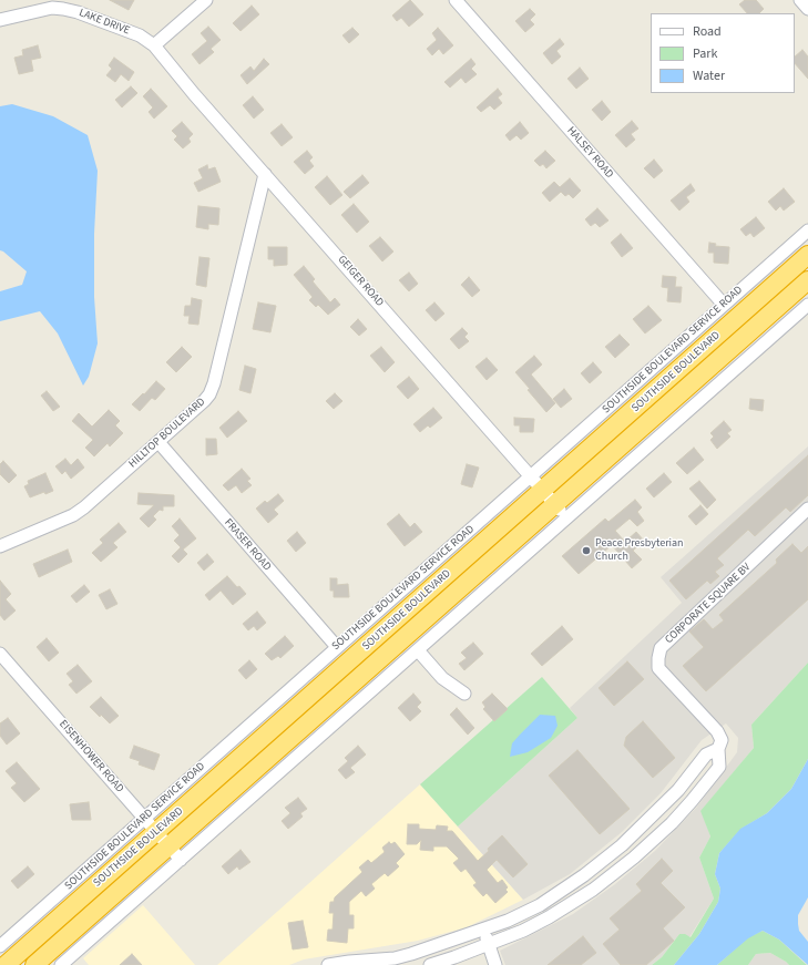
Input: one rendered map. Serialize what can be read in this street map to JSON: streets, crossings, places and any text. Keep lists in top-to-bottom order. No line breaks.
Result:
{"streets":{"highway":["SOUTHSIDE BOULEVARD"],"street":["LAKE DRIVE","HALSEY ROAD","GEIGER ROAD","SOUTHSIDE BOULEVARD SERVICE ROAD","HILLTOP BOULEVARD","FRASER ROAD","CORPORATE SQUARE BV","EISENHOWER ROAD"]},"crossings":[["LAKE DRIVE","GEIGER ROAD"],["HALSEY ROAD","SOUTHSIDE BOULEVARD SERVICE ROAD"],["GEIGER ROAD","SOUTHSIDE BOULEVARD SERVICE ROAD"],["GEIGER ROAD","SOUTHSIDE BOULEVARD"],["GEIGER ROAD","HILLTOP BOULEVARD"],["SOUTHSIDE BOULEVARD SERVICE ROAD","FRASER ROAD"],["SOUTHSIDE BOULEVARD SERVICE ROAD","EISENHOWER ROAD"],["SOUTHSIDE BOULEVARD","EISENHOWER ROAD"],["HILLTOP BOULEVARD","FRASER ROAD"]],"places":["Peace Presbyterian Church"],"legend":["Road","Park","Water"]}
